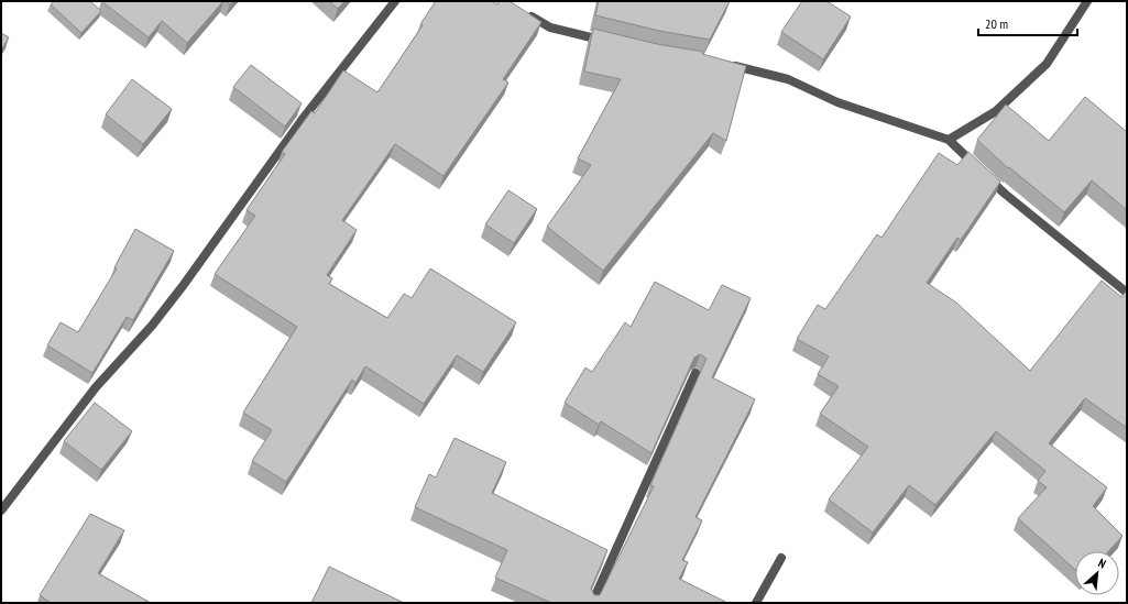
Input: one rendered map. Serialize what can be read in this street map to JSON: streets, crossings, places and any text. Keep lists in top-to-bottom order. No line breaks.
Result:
{"scale_bar":"20 m","north":"top right"}
